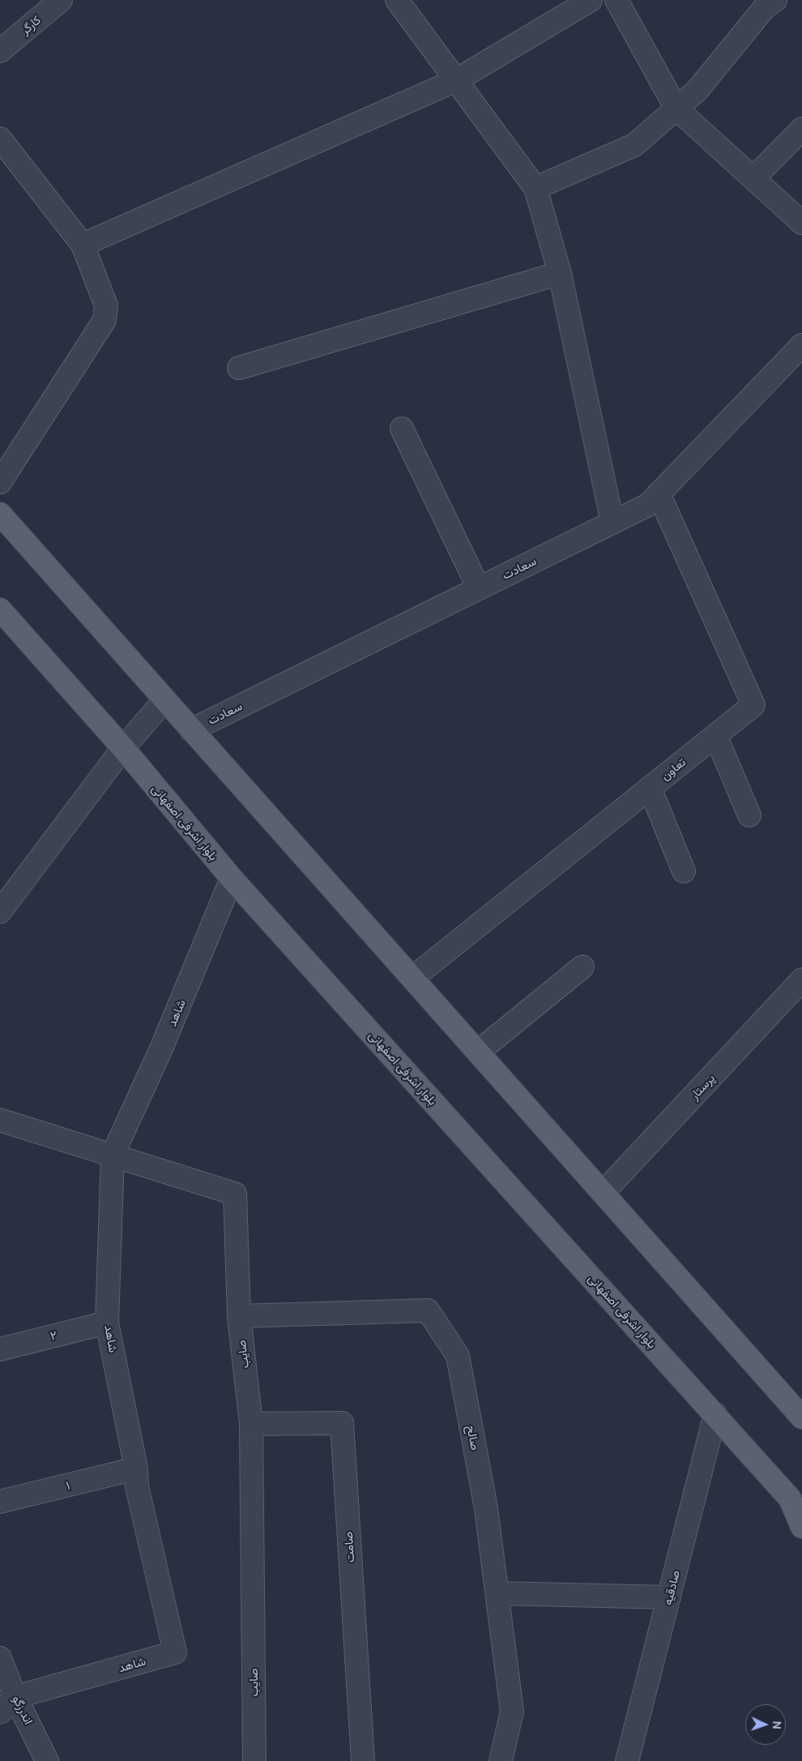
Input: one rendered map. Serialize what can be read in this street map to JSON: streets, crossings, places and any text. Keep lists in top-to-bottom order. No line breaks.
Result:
{"streets":{"main road":["بلوار اشرفی اصفهانی"],"street":["کارگر","سعادت","تعاون","شاهد","پرستار","۲","صایب","صالح","۱","صامت","صادقیه","اندرزگو"]},"crossings":[["سعادت","تعاون"],["بلوار اشرفی اصفهانی","شاهد"],["بلوار اشرفی اصفهانی","صادقیه"],["شاهد","۲"],["شاهد","صایب"],["شاهد","۱"],["شاهد","اندرزگو"],["صایب","صالح"],["صایب","صامت"]],"north":"right"}
